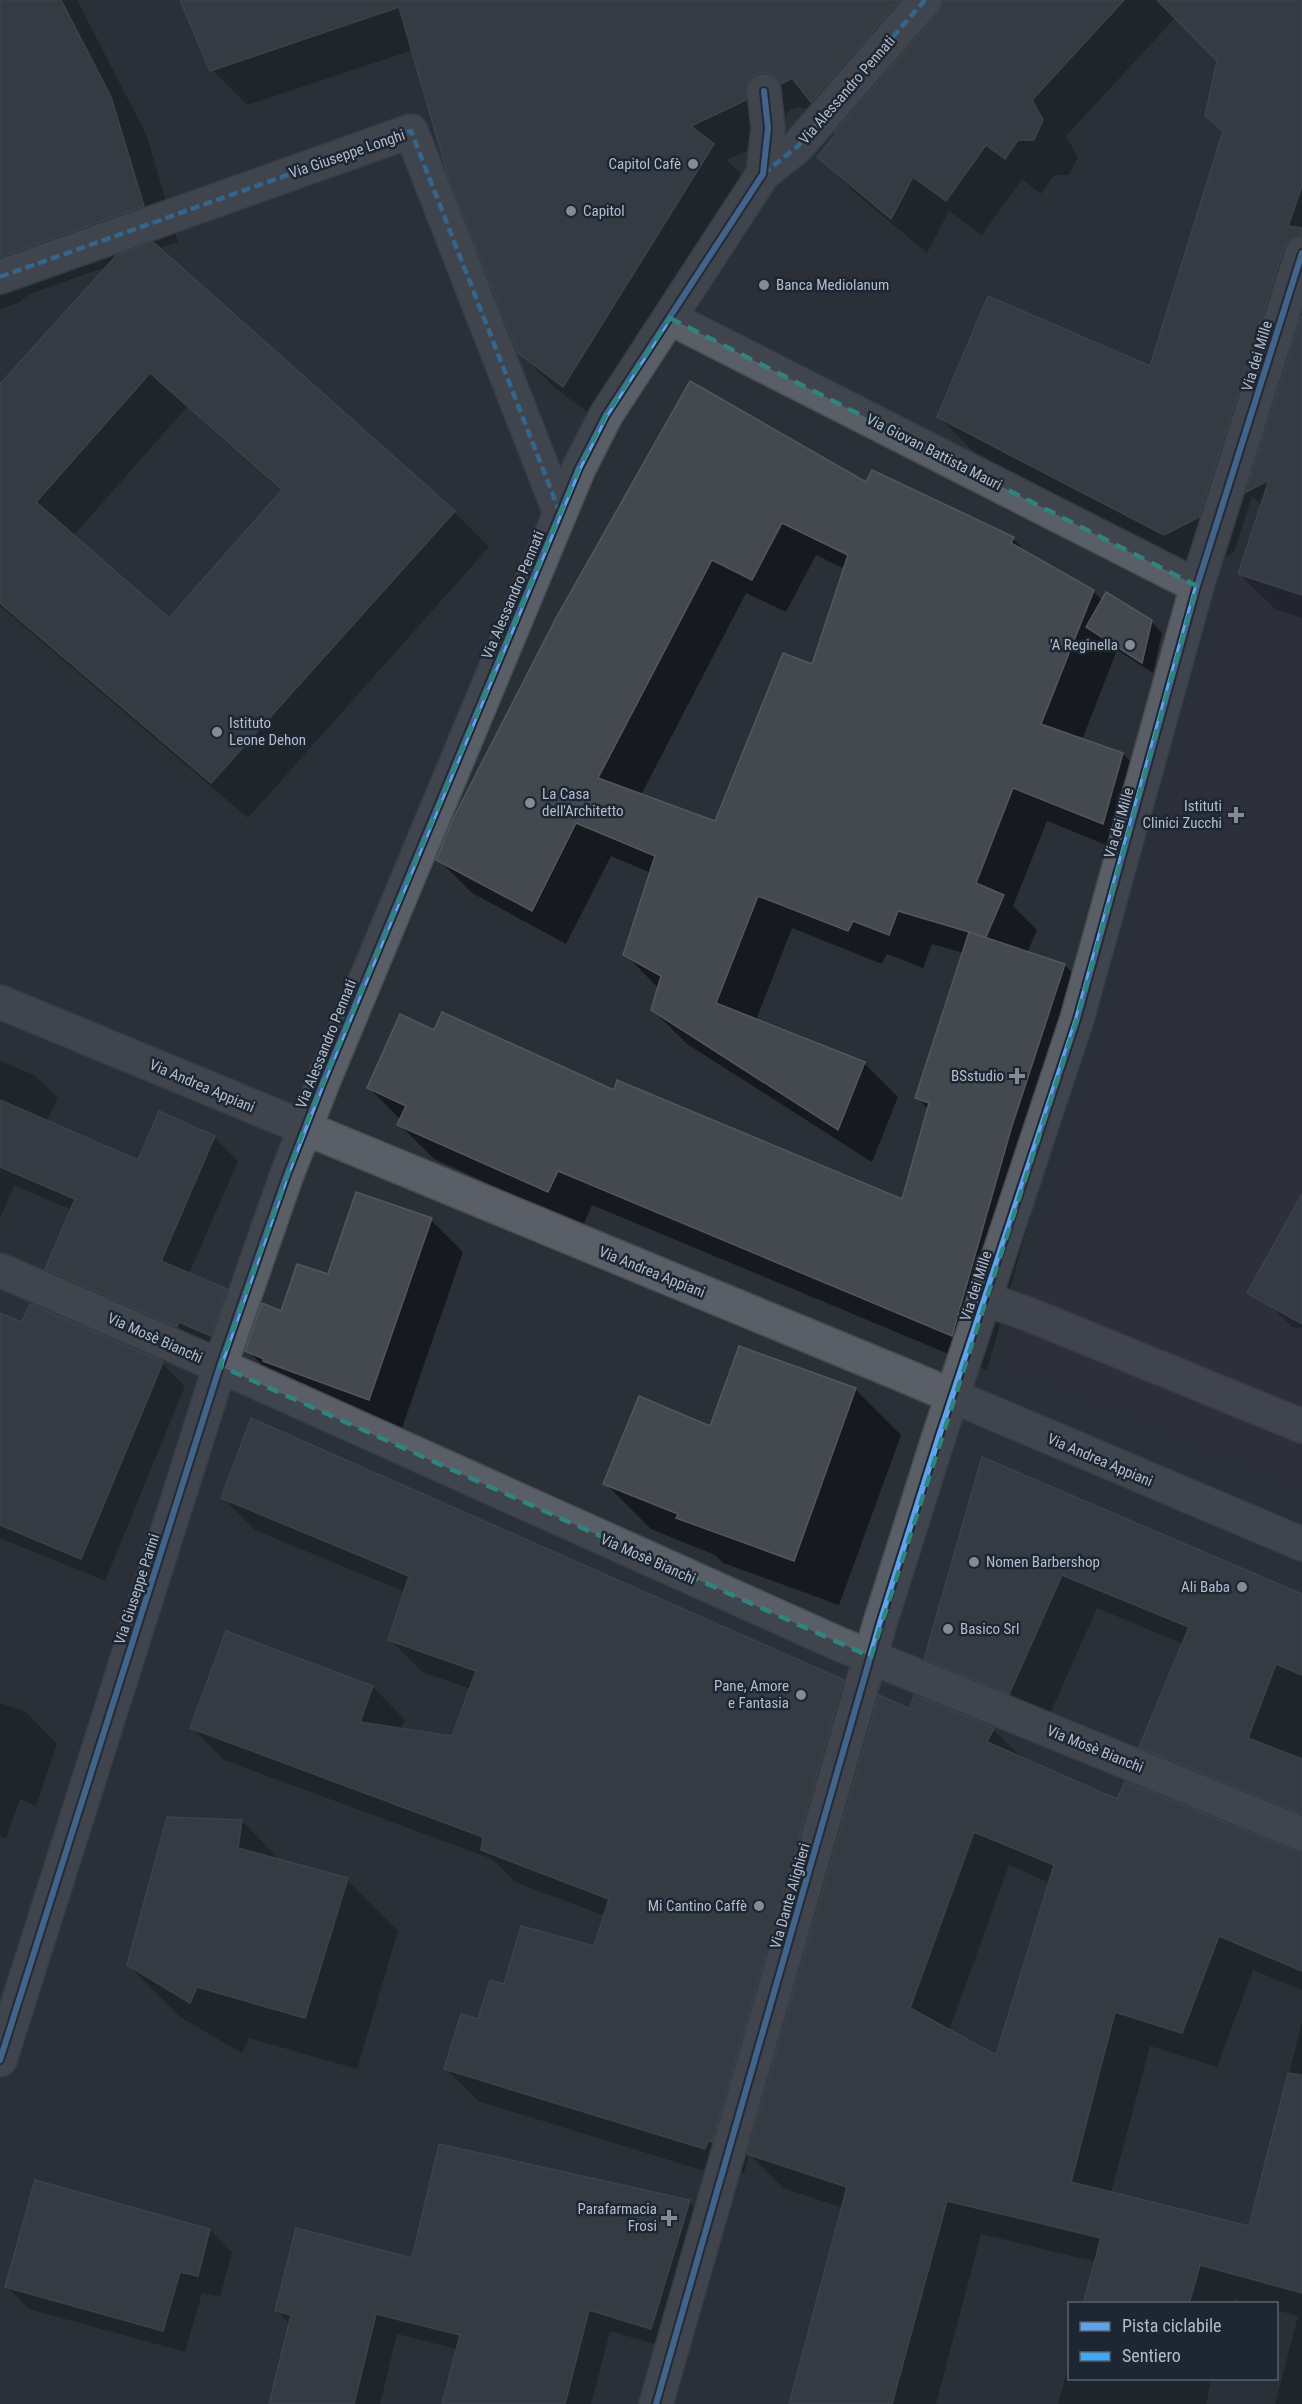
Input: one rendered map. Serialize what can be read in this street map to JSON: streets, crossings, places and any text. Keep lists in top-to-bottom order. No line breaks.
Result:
{"streets":{"street":["Via Alessandro Pennati","Via Giuseppe Longhi","Via dei Mille","Via Giovan Battista Mauri","Via Andrea Appiani","Via Mosè Bianchi","Via Giuseppe Parini","Via Dante Alighieri"]},"crossings":[["Via Alessandro Pennati","Via Giuseppe Longhi"],["Via Alessandro Pennati","Via Giovan Battista Mauri"],["Via Alessandro Pennati","Via Andrea Appiani"],["Via Alessandro Pennati","Via Giuseppe Parini"],["Via dei Mille","Via Giovan Battista Mauri"],["Via dei Mille","Via Andrea Appiani"],["Via dei Mille","Via Dante Alighieri"],["Via Andrea Appiani","Via Giuseppe Parini"],["Via Andrea Appiani","Via Dante Alighieri"],["Via Mosè Bianchi","Via Giuseppe Parini"],["Via Mosè Bianchi","Via Dante Alighieri"]],"places":{"other":["Capitol Cafè","Capitol","Banca Mediolanum","'A Reginella","Istituto Leone Dehon","La Casa dell'Architetto","Nomen Barbershop","Ali Baba","Basico Srl","Pane, Amore e Fantasia","Mi Cantino Caffè"],"health":["Istituti Clinici Zucchi","BSstudio","Parafarmacia Frosi"]},"legend":["Pista ciclabile","Sentiero"]}
